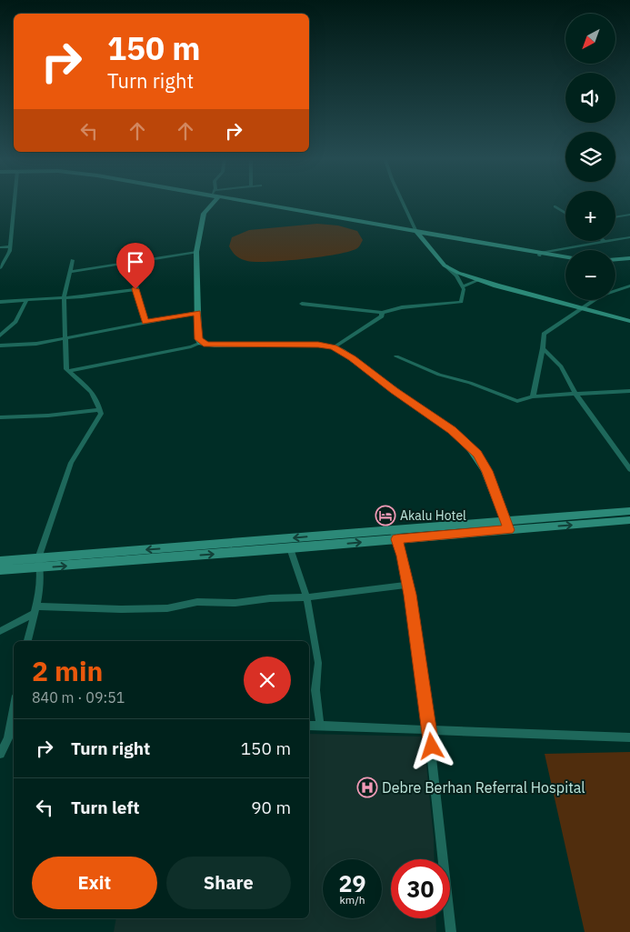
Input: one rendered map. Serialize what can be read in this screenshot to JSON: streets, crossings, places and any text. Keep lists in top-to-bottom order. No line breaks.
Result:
{"places":{"hotel":["Akalu Hotel"],"hospital":["Debre Berhan Referral Hospital"]},"north":"bottom left","page":{"map_buttons":["+","−"],"turn":["150 m","Turn right"],"heading":["2 min","840 m · 09:51"],"list":[{"name":"Turn right","value":"150 m"},{"name":"Turn left","value":"90 m"}],"buttons":["Exit","Share"],"speed":"29 km/h","limit":"30"}}
